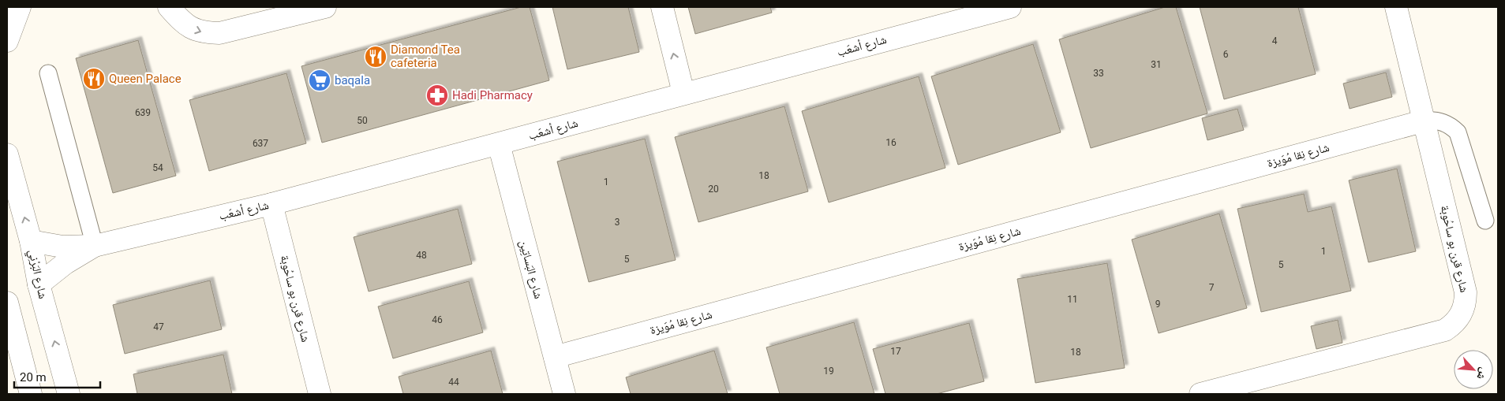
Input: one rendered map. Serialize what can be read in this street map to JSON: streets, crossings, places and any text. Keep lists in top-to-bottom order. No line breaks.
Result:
{"streets":{"street":["شارع أشعَب","شارع نِقا مُوَيزة","شارع قرن بو ساحُوبة","شارع البَساتِين","شارع البَرْنِي"]},"crossings":[["شارع أشعَب","شارع قرن بو ساحُوبة"],["شارع أشعَب","شارع البَساتِين"],["شارع أشعَب","شارع البَرْنِي"],["شارع نِقا مُوَيزة","شارع قرن بو ساحُوبة"],["شارع نِقا مُوَيزة","شارع البَساتِين"]],"places":{"restaurant":["Diamond Tea cafeteria","Queen Palace"],"supermarket":["baqala"],"pharmacy":["Hadi Pharmacy"]},"house_numbers":["4","6","31","33","639","50","16","637","54","18","1","20","3","1","48","5","5","7","11","9","46","47","17","18","19","44"],"scale_bar":"20 m","north":"bottom right"}
